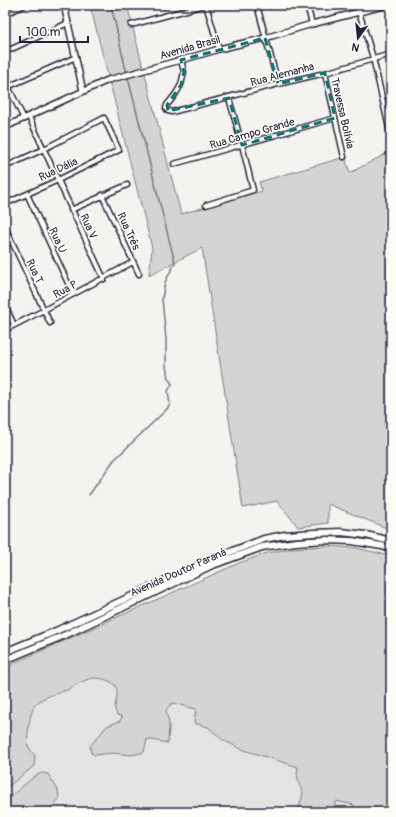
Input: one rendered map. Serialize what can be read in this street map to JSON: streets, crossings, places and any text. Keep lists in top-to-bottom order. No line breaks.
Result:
{"streets":{"main road":["Avenida Doutor Paraná"],"street":["Avenida Brasil","Rua Alemanha","Travessa Bolívia","Rua Campo Grande","Rua Dália","Rua V","Rua Três","Rua U","Rua T","Rua P"]},"crossings":[["Avenida Brasil","Rua Alemanha"],["Avenida Brasil","Rua V"],["Rua Alemanha","Travessa Bolívia"],["Travessa Bolívia","Rua Campo Grande"],["Rua Dália","Rua V"],["Rua Dália","Rua U"],["Rua V","Rua P"],["Rua Três","Rua P"],["Rua U","Rua P"],["Rua T","Rua P"]],"scale_bar":"100 m","north":"bottom"}
